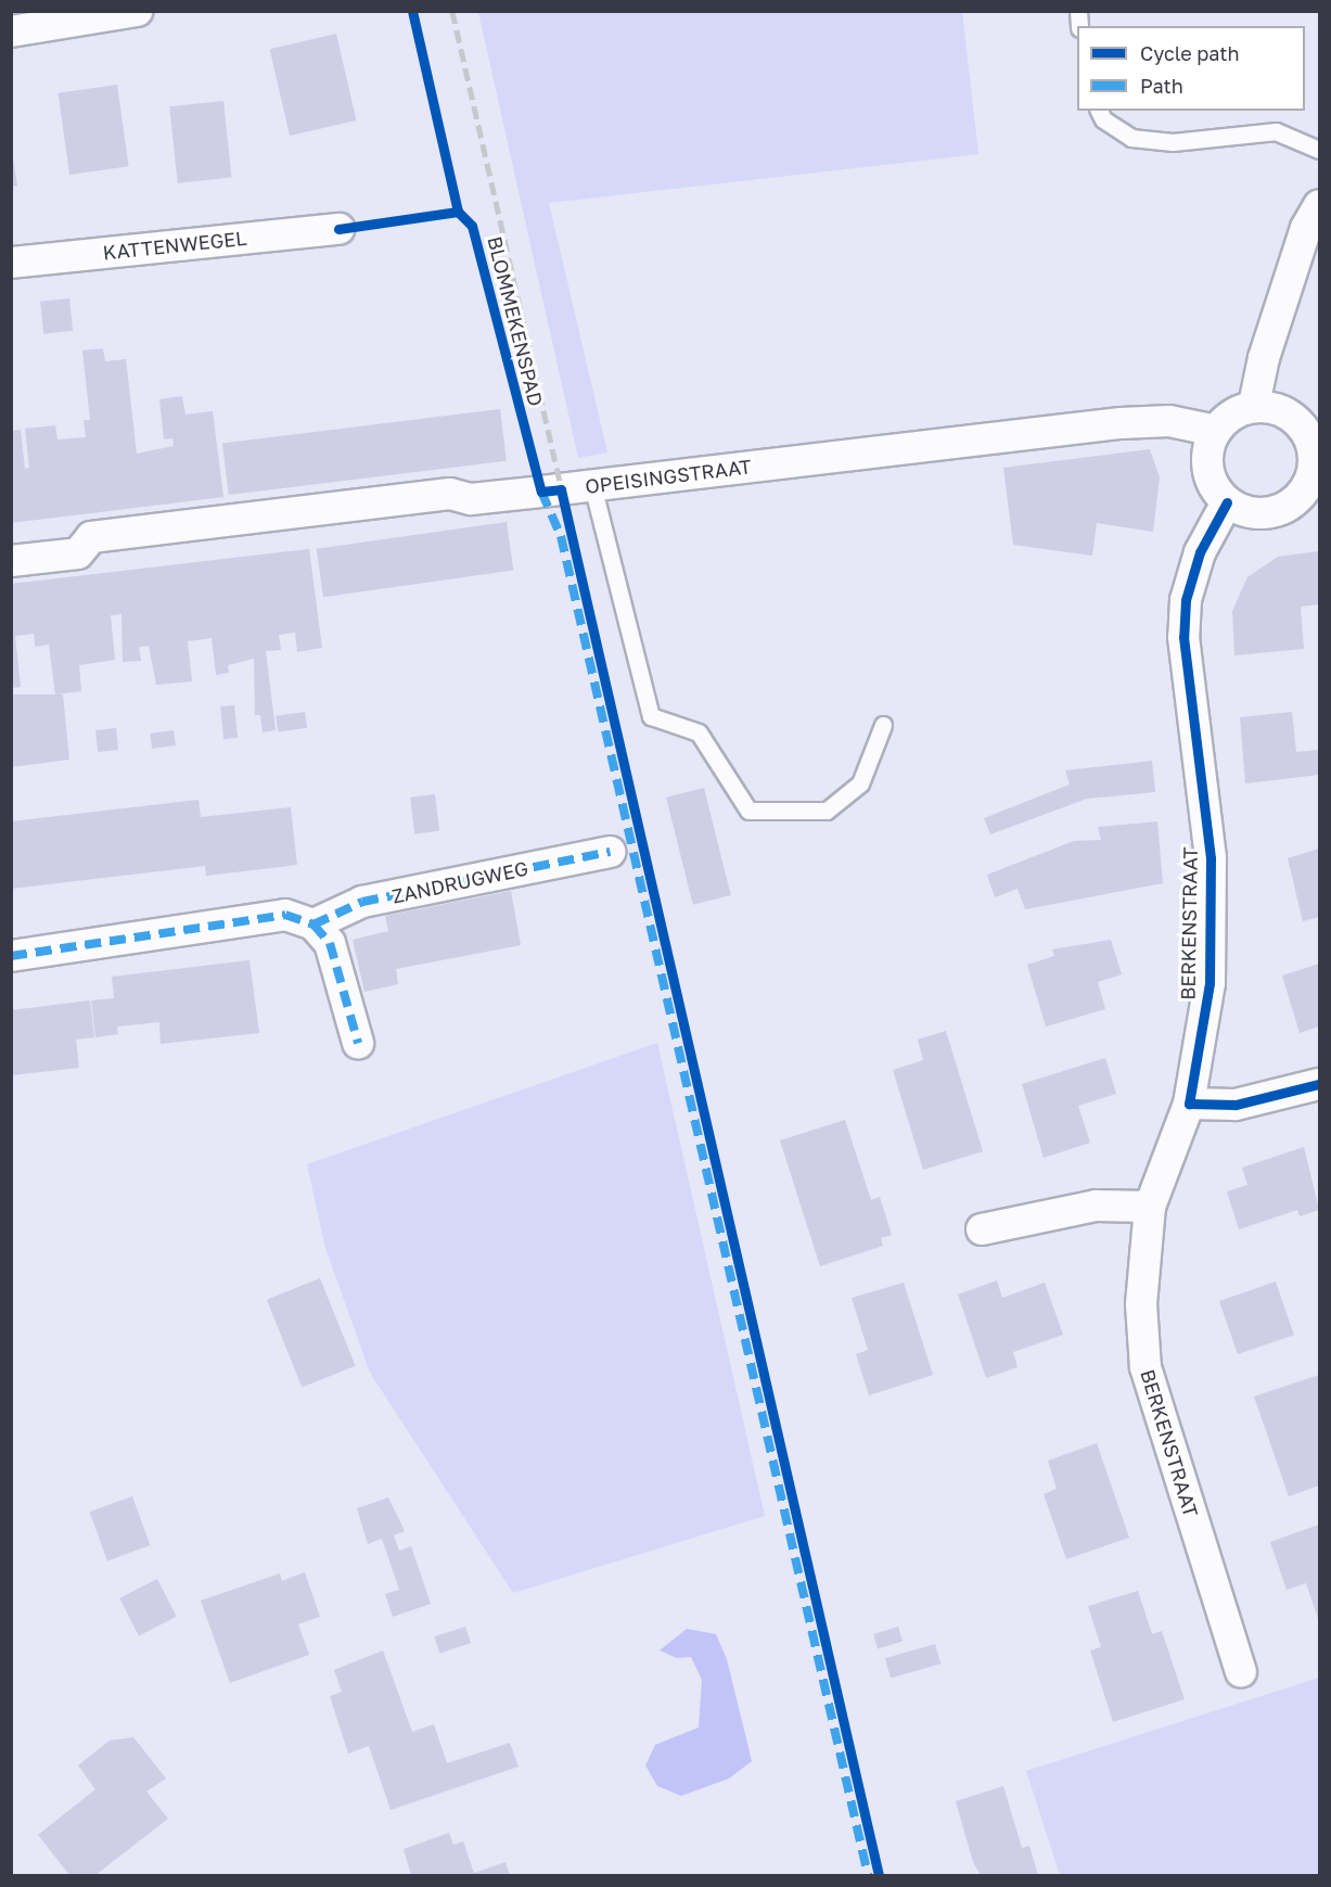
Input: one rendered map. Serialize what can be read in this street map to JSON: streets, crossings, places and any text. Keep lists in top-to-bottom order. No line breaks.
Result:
{"streets":{"street":["KATTENWEGEL","OPEISINGSTRAAT","ZANDRUGWEG","BERKENSTRAAT"],"cycle path":["BLOMMEKENSPAD"]},"crossings":[["OPEISINGSTRAAT","BERKENSTRAAT"]],"legend":["Cycle path","Path"]}
